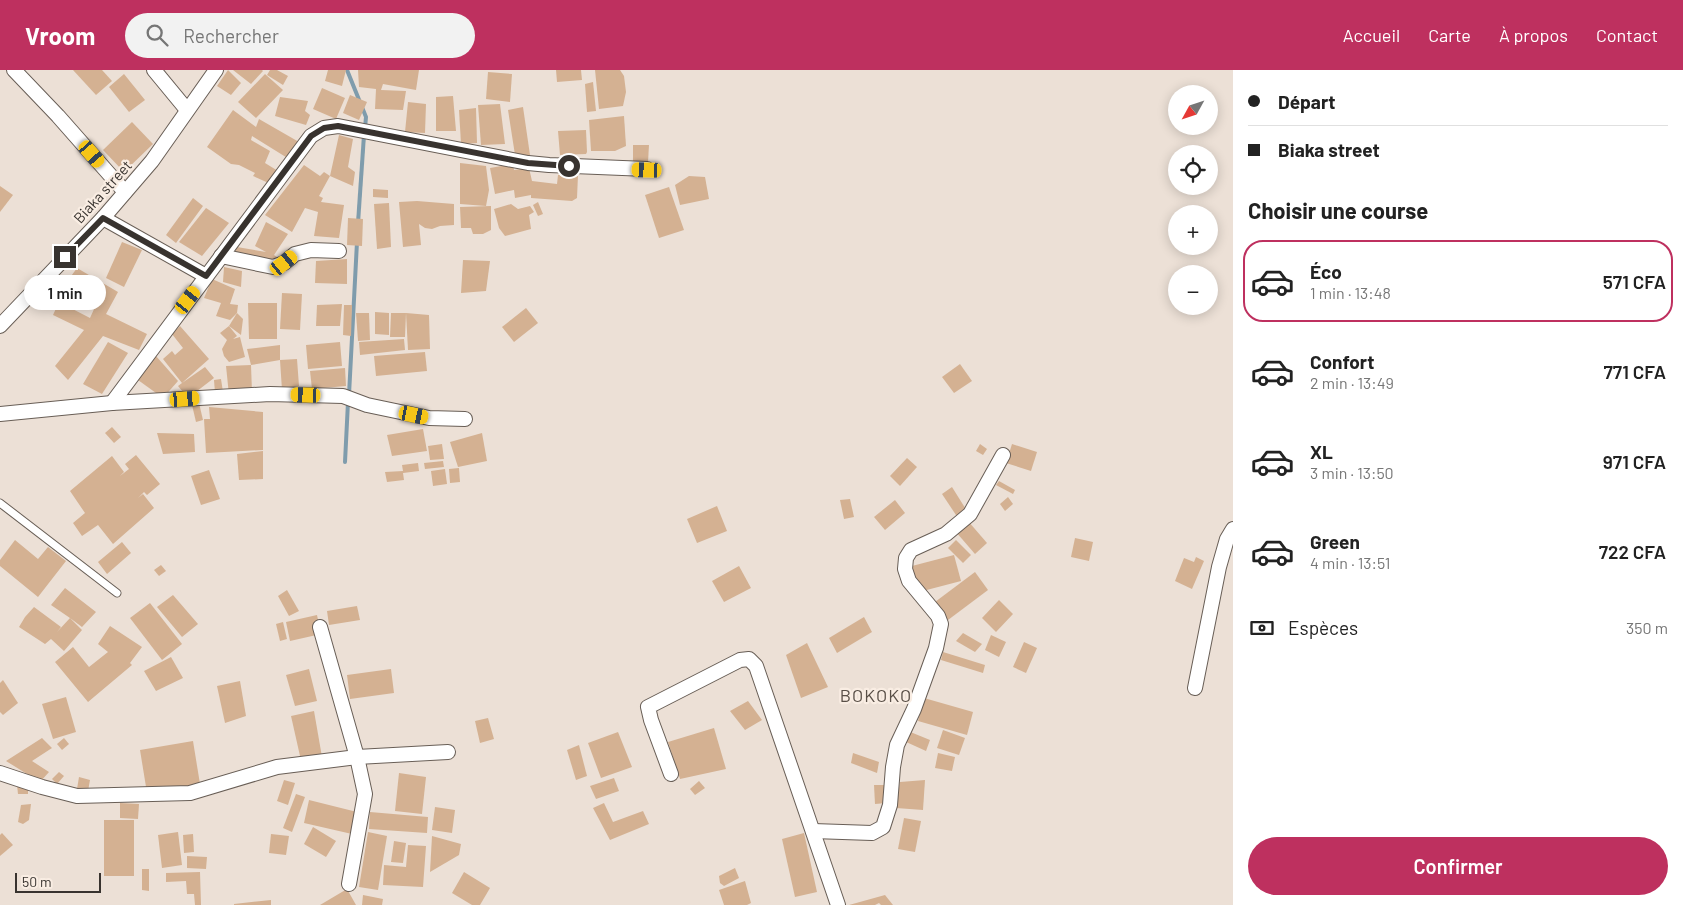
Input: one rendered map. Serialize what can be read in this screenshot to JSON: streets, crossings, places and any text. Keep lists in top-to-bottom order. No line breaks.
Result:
{"streets":{"street":["Biaka street"]},"districts":["BOKOKO"],"scale_bar":"50 m","north":"bottom left","page":{"header":"Vroom","search":"Rechercher","nav":["Accueil","Carte","À propos","Contact"],"banner":["Départ","Biaka street"],"map_buttons":["+","−"],"heading":"Choisir une course","list":[{"name":"Éco","note":"1 min · 13:48","value":"571 CFA"},{"name":"Confort","note":"2 min · 13:49","value":"771 CFA"},{"name":"XL","note":"3 min · 13:50","value":"971 CFA"},{"name":"Green","note":"4 min · 13:51","value":"722 CFA"}],"bubble":"1 min","pay":["Espèces","350 m"],"buttons":"Confirmer","scale":"50 m"}}
